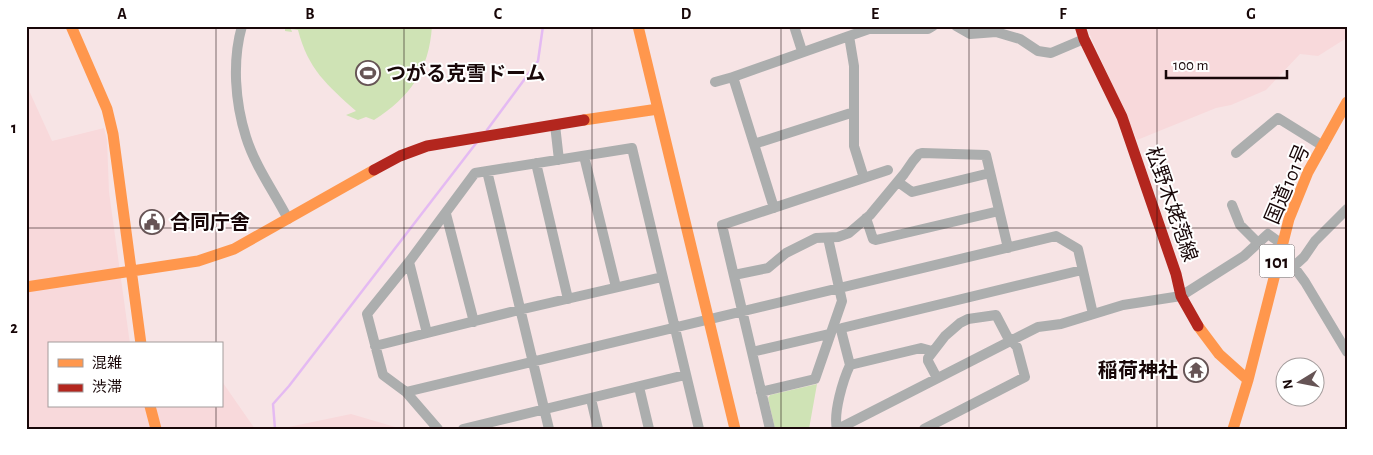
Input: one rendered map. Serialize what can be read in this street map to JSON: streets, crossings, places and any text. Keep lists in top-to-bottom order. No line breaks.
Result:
{"streets":{"main road":["国道101号","松野木姥萢線","101"]},"crossings":[["国道101号","松野木姥萢線"]],"places":{"sports":["つがる克雪ドーム"],"public building":["合同庁舎"],"temple":["稲荷神社"]},"legend":["混雑","渋滞"],"scale_bar":"100 m","north":"left","grid":{"columns":["A","B","C","D","E","F","G"],"rows":["1","2"]}}
